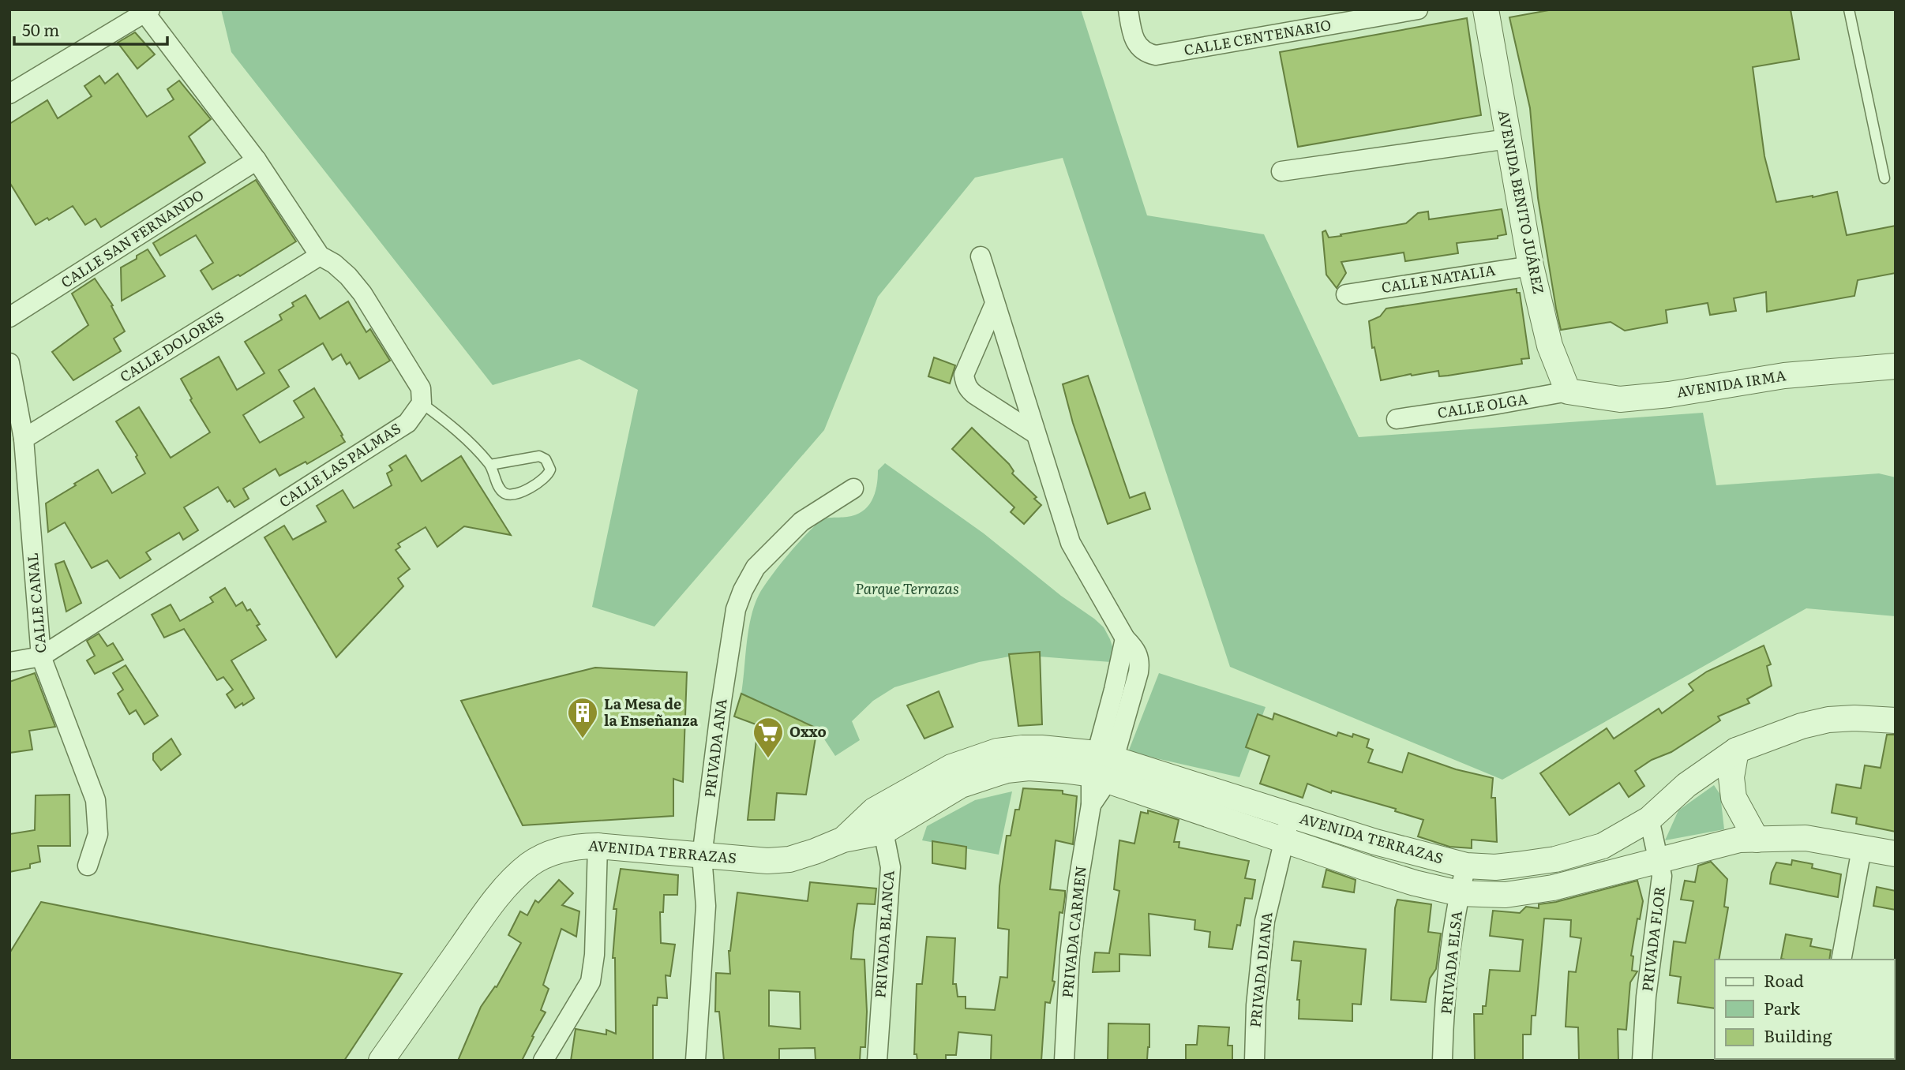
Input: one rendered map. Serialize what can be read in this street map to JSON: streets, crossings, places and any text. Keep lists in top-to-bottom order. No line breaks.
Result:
{"streets":{"street":["CALLE CENTENARIO","AVENIDA BENITO JUÁREZ","CALLE SAN FERNANDO","CALLE NATALIA","CALLE DOLORES","AVENIDA IRMA","CALLE OLGA","CALLE LAS PALMAS","CALLE CANAL","PRIVADA ANA","AVENIDA TERRAZAS","PRIVADA CARMEN","PRIVADA BLANCA","PRIVADA FLOR","PRIVADA ELSA","PRIVADA DIANA"]},"crossings":[["AVENIDA BENITO JUÁREZ","CALLE NATALIA"],["AVENIDA BENITO JUÁREZ","AVENIDA IRMA"],["AVENIDA BENITO JUÁREZ","CALLE OLGA"],["CALLE DOLORES","CALLE CANAL"],["AVENIDA IRMA","CALLE OLGA"],["CALLE LAS PALMAS","CALLE CANAL"],["PRIVADA ANA","AVENIDA TERRAZAS"],["AVENIDA TERRAZAS","PRIVADA CARMEN"],["AVENIDA TERRAZAS","PRIVADA BLANCA"],["AVENIDA TERRAZAS","PRIVADA FLOR"],["AVENIDA TERRAZAS","PRIVADA ELSA"],["AVENIDA TERRAZAS","PRIVADA DIANA"]],"parks":["Parque Terrazas"],"places":{"building":["La Mesa de la Enseñanza"],"supermarket":["Oxxo"]},"legend":["Road","Park","Building"],"scale_bar":"50 m"}
